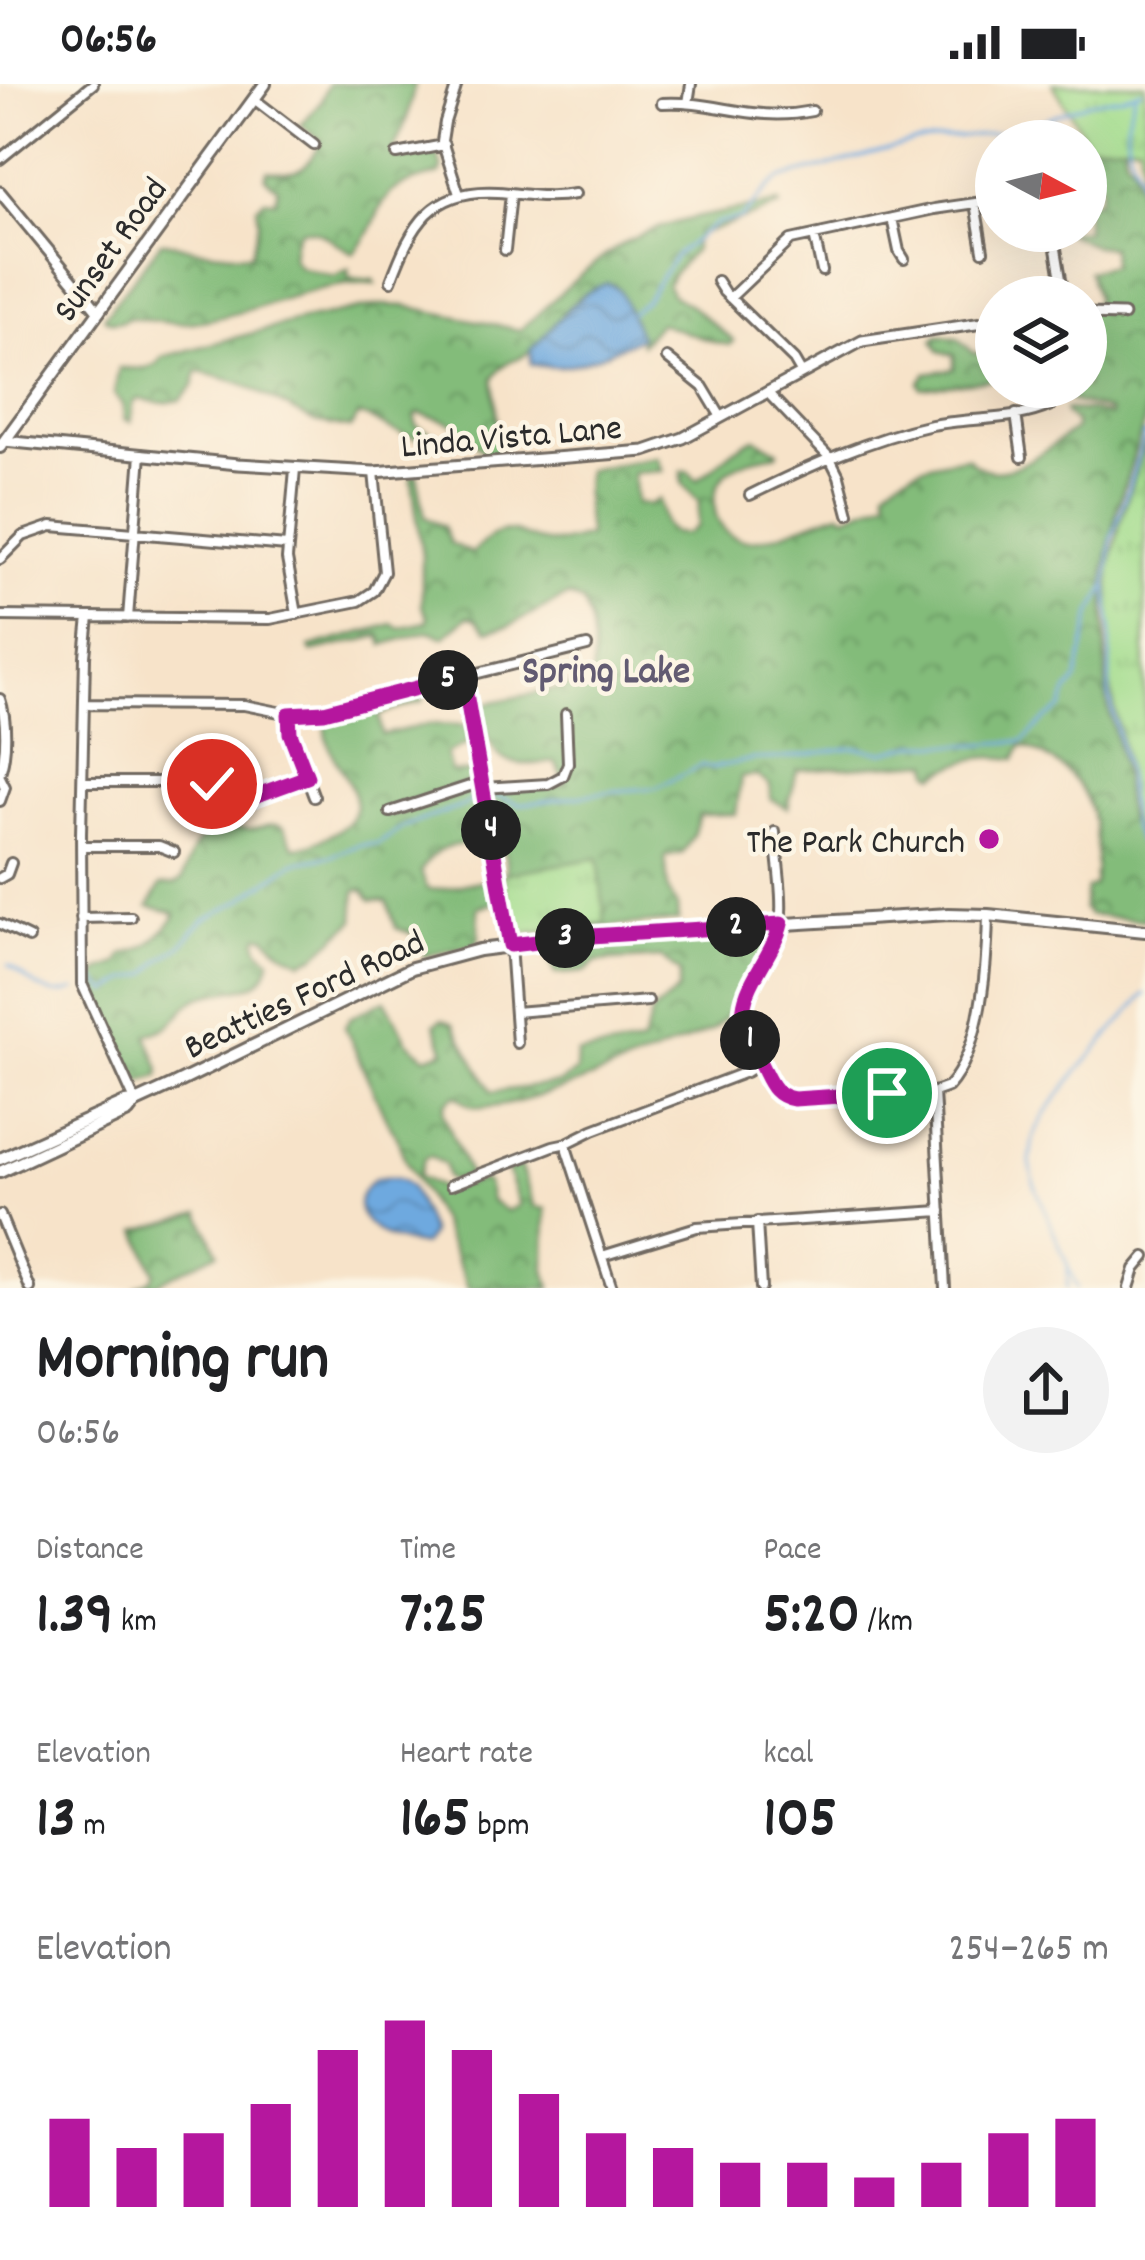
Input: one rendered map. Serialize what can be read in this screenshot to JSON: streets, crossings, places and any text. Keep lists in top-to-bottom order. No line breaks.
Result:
{"streets":{"main road":["Sunset Road","Beatties Ford Road"],"street":["Linda Vista Lane"]},"crossings":[["Sunset Road","Linda Vista Lane"]],"districts":["Spring Lake"],"places":["The Park Church"],"north":"right","page":{"status":"06:56","pins":["5","4","2","3","1"],"heading":["Morning run","06:56"],"stats":[["Distance","1.39 km"],["Time","7:25"],["Pace","5:20 /km"],["Elevation","13 m"],["Heart rate","165 bpm"],["kcal","105"]],"chart":["Elevation","254–265 m"]}}
